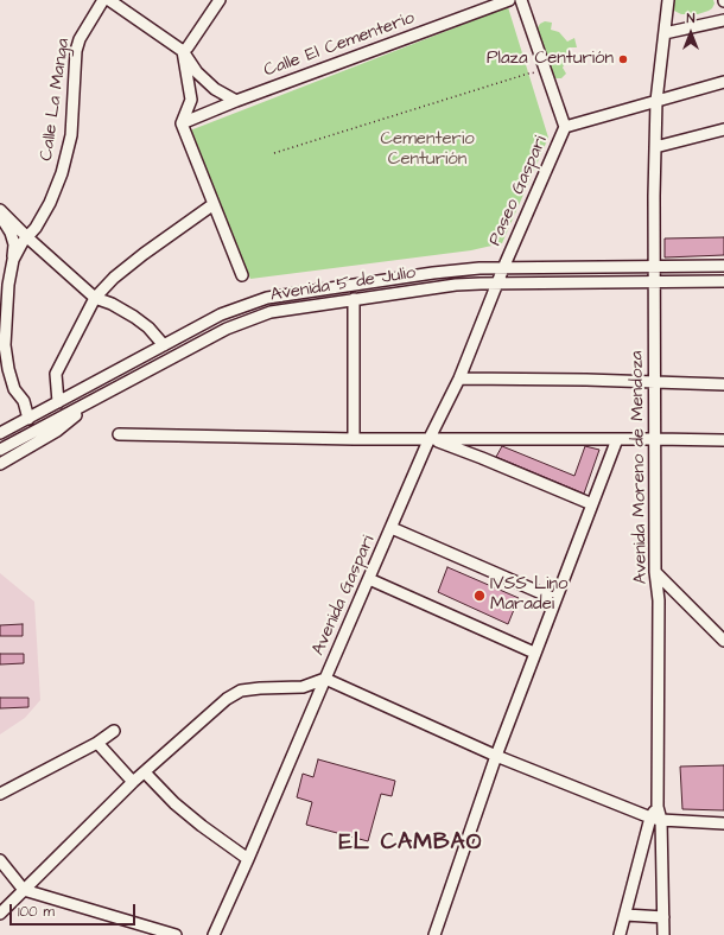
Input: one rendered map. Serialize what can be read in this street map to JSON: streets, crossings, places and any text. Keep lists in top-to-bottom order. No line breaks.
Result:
{"streets":{"street":["Calle El Cementerio","Calle La Manga","Paseo Gaspari","Avenida 5 de Julio","Avenida Moreno de Mendoza","Avenida Gaspari"]},"crossings":[["Calle La Manga","Avenida 5 de Julio"],["Paseo Gaspari","Avenida 5 de Julio"],["Paseo Gaspari","Avenida Gaspari"],["Avenida 5 de Julio","Avenida Moreno de Mendoza"],["Avenida 5 de Julio","Avenida Gaspari"]],"districts":["EL CAMBAO"],"parks":["Cementerio Centurión"],"places":["Plaza Centurión","IVSS Lino Maradei"],"scale_bar":"100 m","north":"top"}
